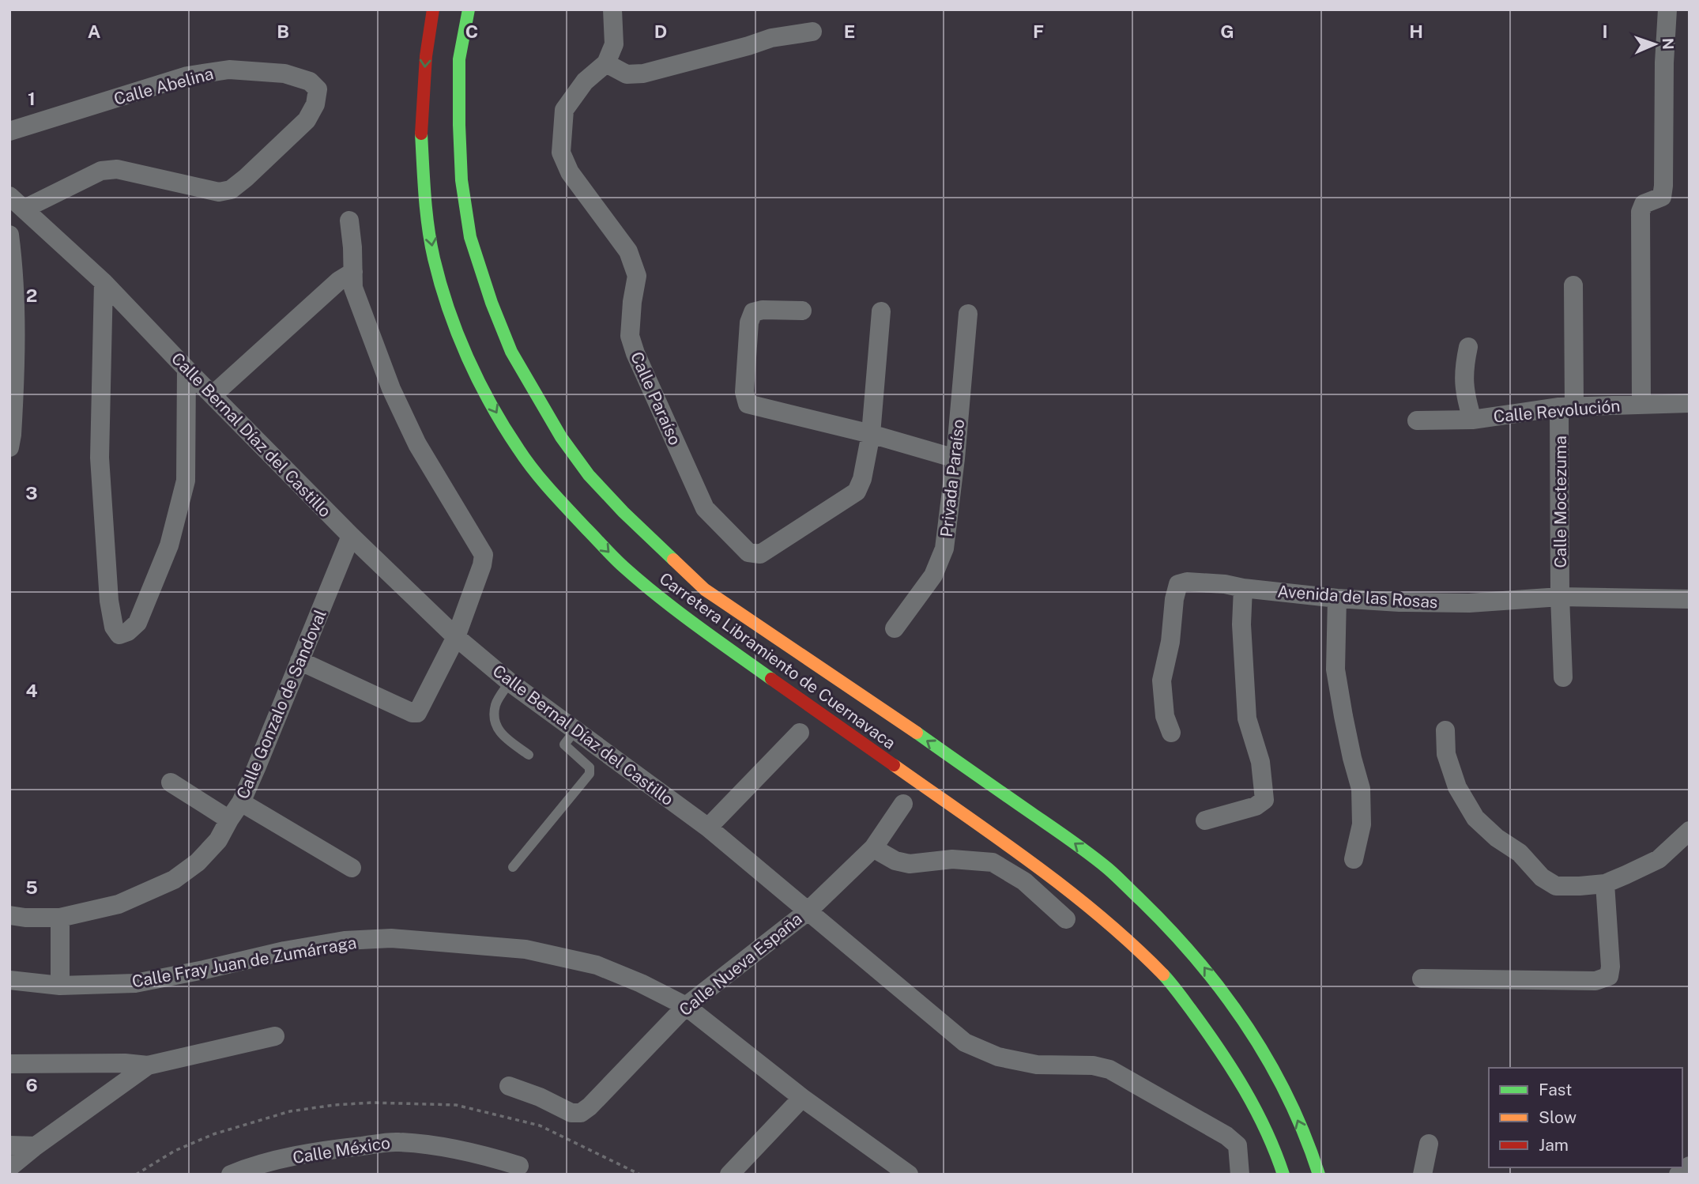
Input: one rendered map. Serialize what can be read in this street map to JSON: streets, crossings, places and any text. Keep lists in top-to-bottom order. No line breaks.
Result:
{"streets":{"highway":["Carretera Libramiento de Cuernavaca"],"street":["Calle Abelina","Calle Paraíso","Calle Revolución","Calle Bernal Díaz del Castillo","Privada Paraíso","Calle Moctezuma","Avenida de las Rosas","Calle Gonzalo de Sandoval","Calle Fray Juan de Zumárraga","Calle Nueva España","Calle México"]},"crossings":[["Calle Abelina","Calle Bernal Díaz del Castillo"],["Calle Revolución","Calle Moctezuma"],["Calle Bernal Díaz del Castillo","Calle Gonzalo de Sandoval"],["Calle Bernal Díaz del Castillo","Calle Nueva España"],["Calle Moctezuma","Avenida de las Rosas"],["Calle Fray Juan de Zumárraga","Calle Nueva España"]],"legend":["Fast","Slow","Jam"],"north":"right","grid":{"columns":["A","B","C","D","E","F","G","H","I"],"rows":["1","2","3","4","5","6"]}}
